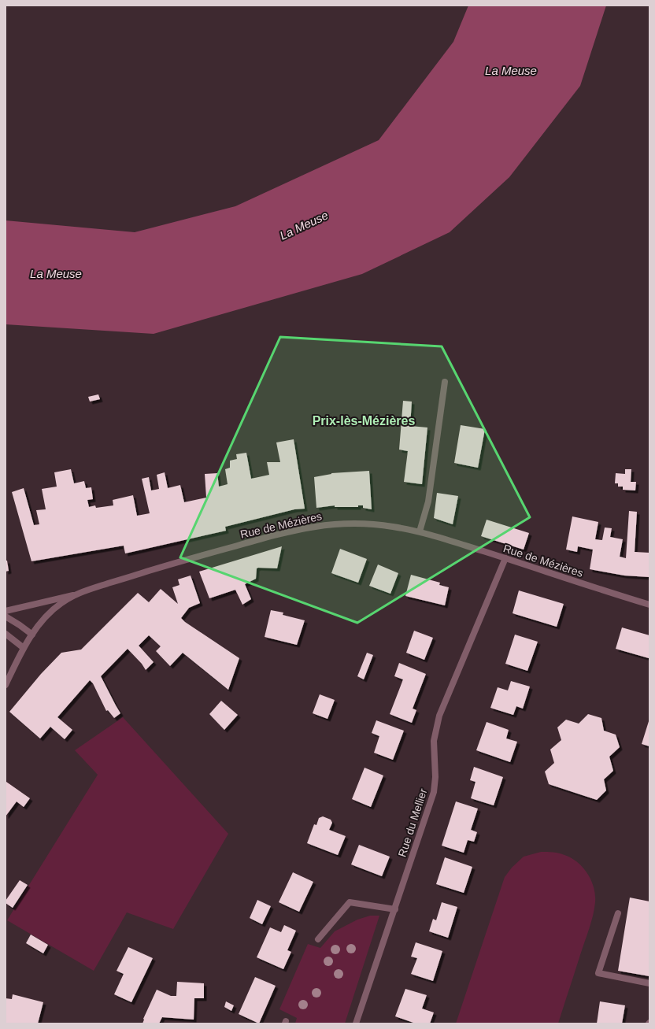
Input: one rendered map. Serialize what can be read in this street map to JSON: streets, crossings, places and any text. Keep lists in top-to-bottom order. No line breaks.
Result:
{"streets":{"street":["Rue de Mézières","Rue du Mellier"]},"crossings":[["Rue de Mézières","Rue du Mellier"]],"districts":["Prix-lès-Mézières"],"water":["La Meuse"]}
